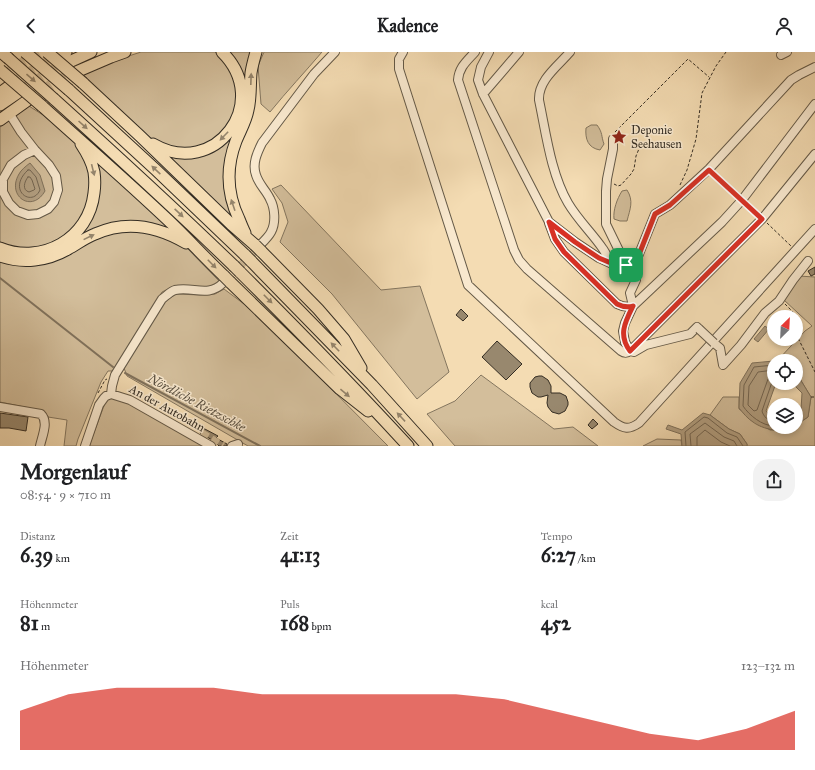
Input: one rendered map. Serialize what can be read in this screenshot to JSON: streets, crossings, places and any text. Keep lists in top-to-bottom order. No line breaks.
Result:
{"streets":{"street":["An der Autobahn"]},"water":["Nördliche Rietzschke"],"places":{"place":["Deponie Seehausen"]},"north":"top right","page":{"header":"Kadence","heading":["Morgenlauf","08:54 · 9 × 710 m"],"stats":[["Distanz","6.39 km"],["Zeit","41:13"],["Tempo","6:27 /km"],["Höhenmeter","81 m"],["Puls","168 bpm"],["kcal","452"]],"chart":["Höhenmeter","123–132 m"]}}
